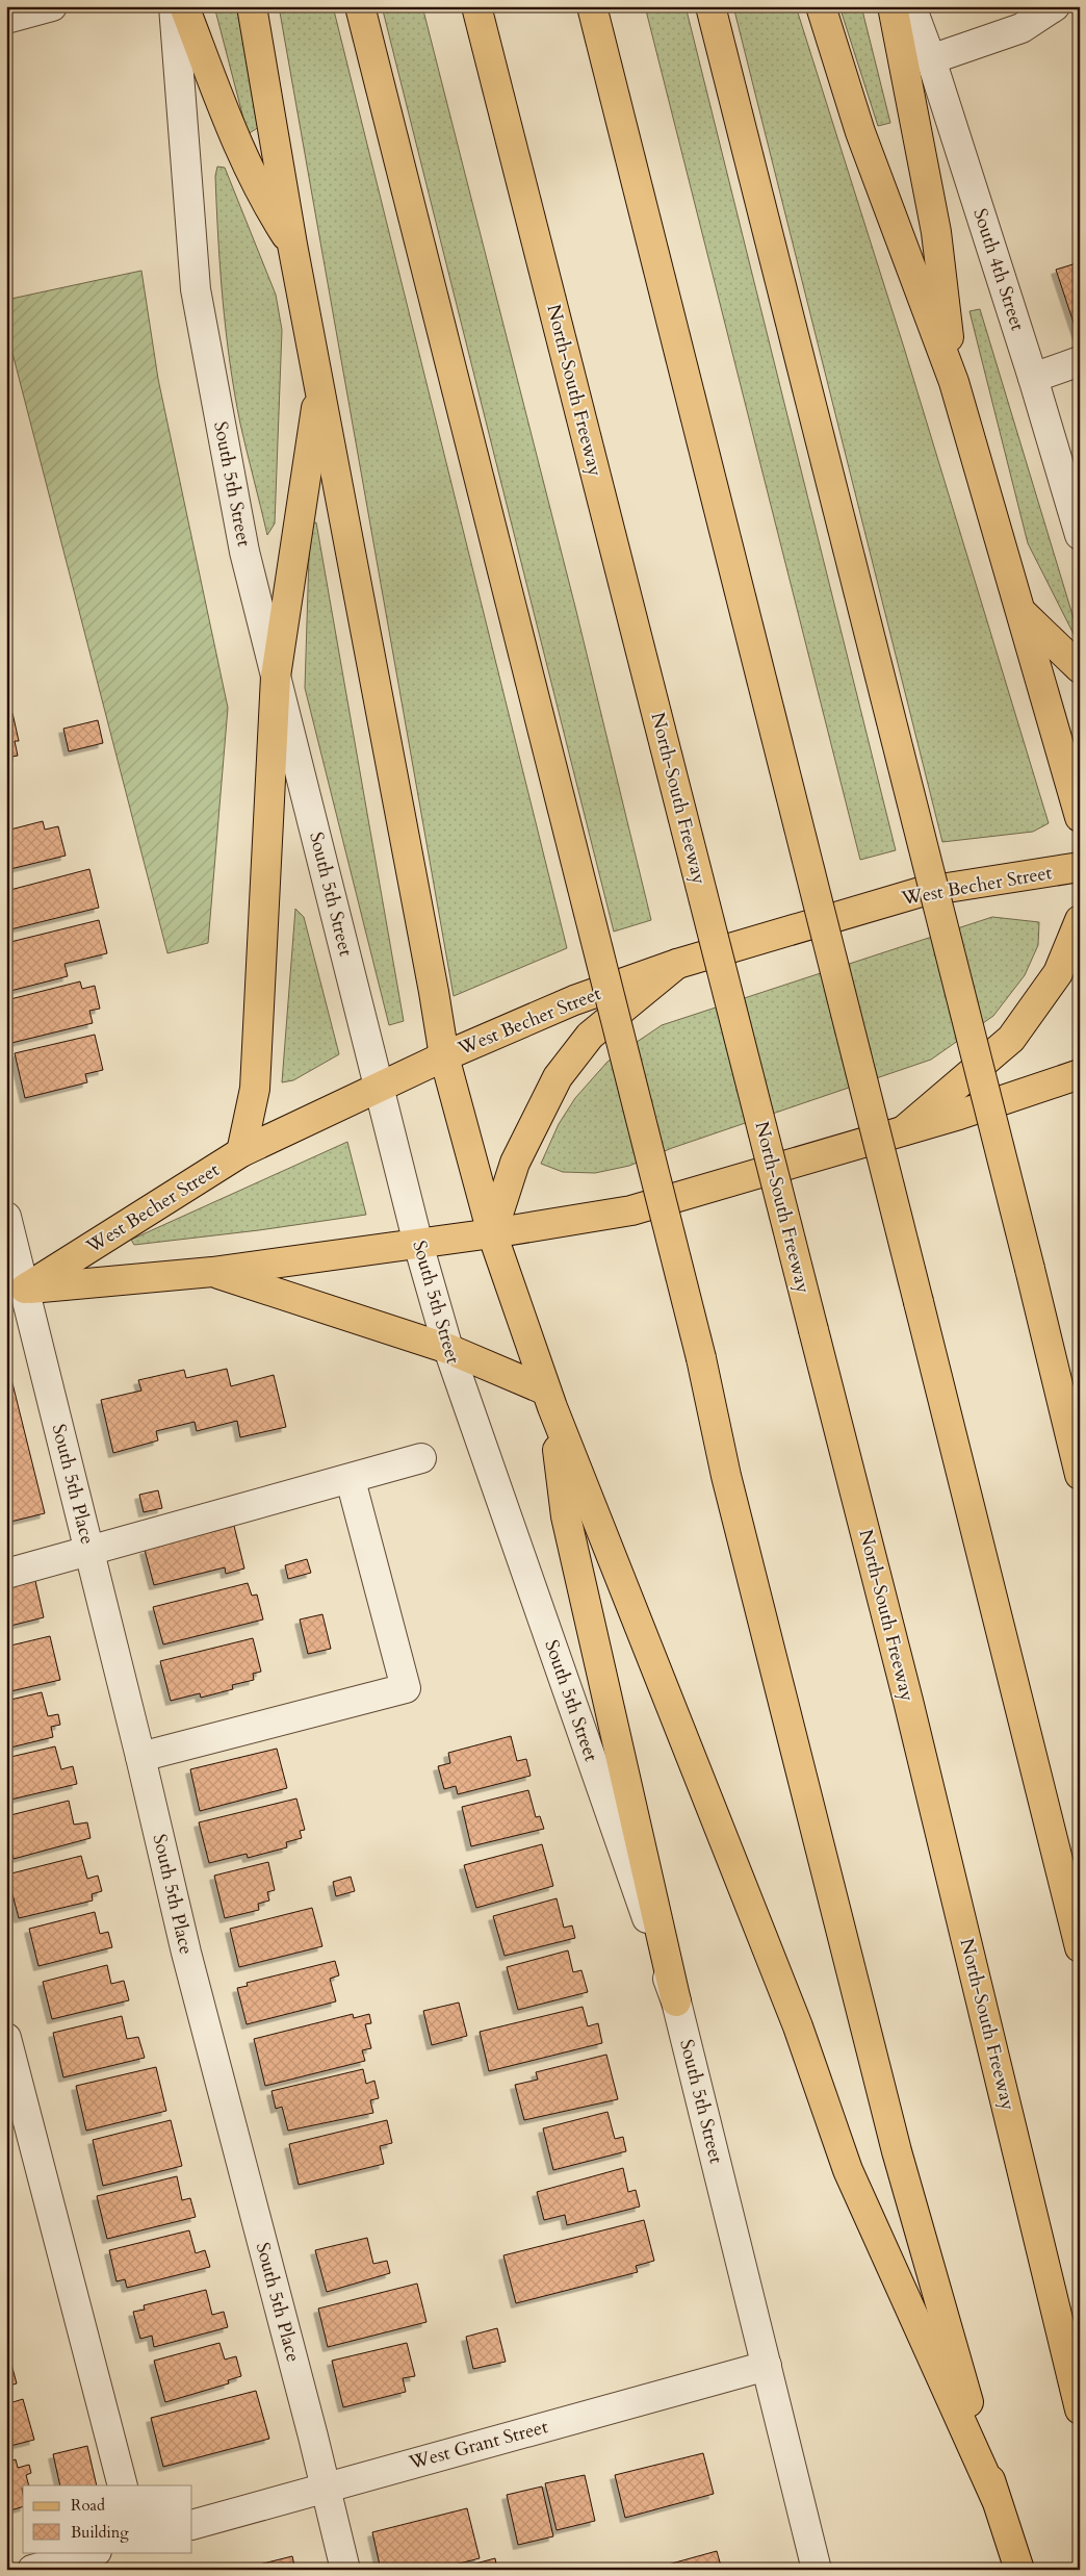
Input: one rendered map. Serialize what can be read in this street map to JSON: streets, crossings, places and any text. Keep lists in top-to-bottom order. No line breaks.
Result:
{"streets":{"main road":["North-South Freeway","West Becher Street"],"street":["South 4th Street","South 5th Street","South 5th Place","West Grant Street"]},"crossings":[["South 5th Street","West Becher Street"],["South 5th Street","West Grant Street"],["West Becher Street","South 5th Place"],["South 5th Place","West Grant Street"]],"legend":["Road","Building"]}
